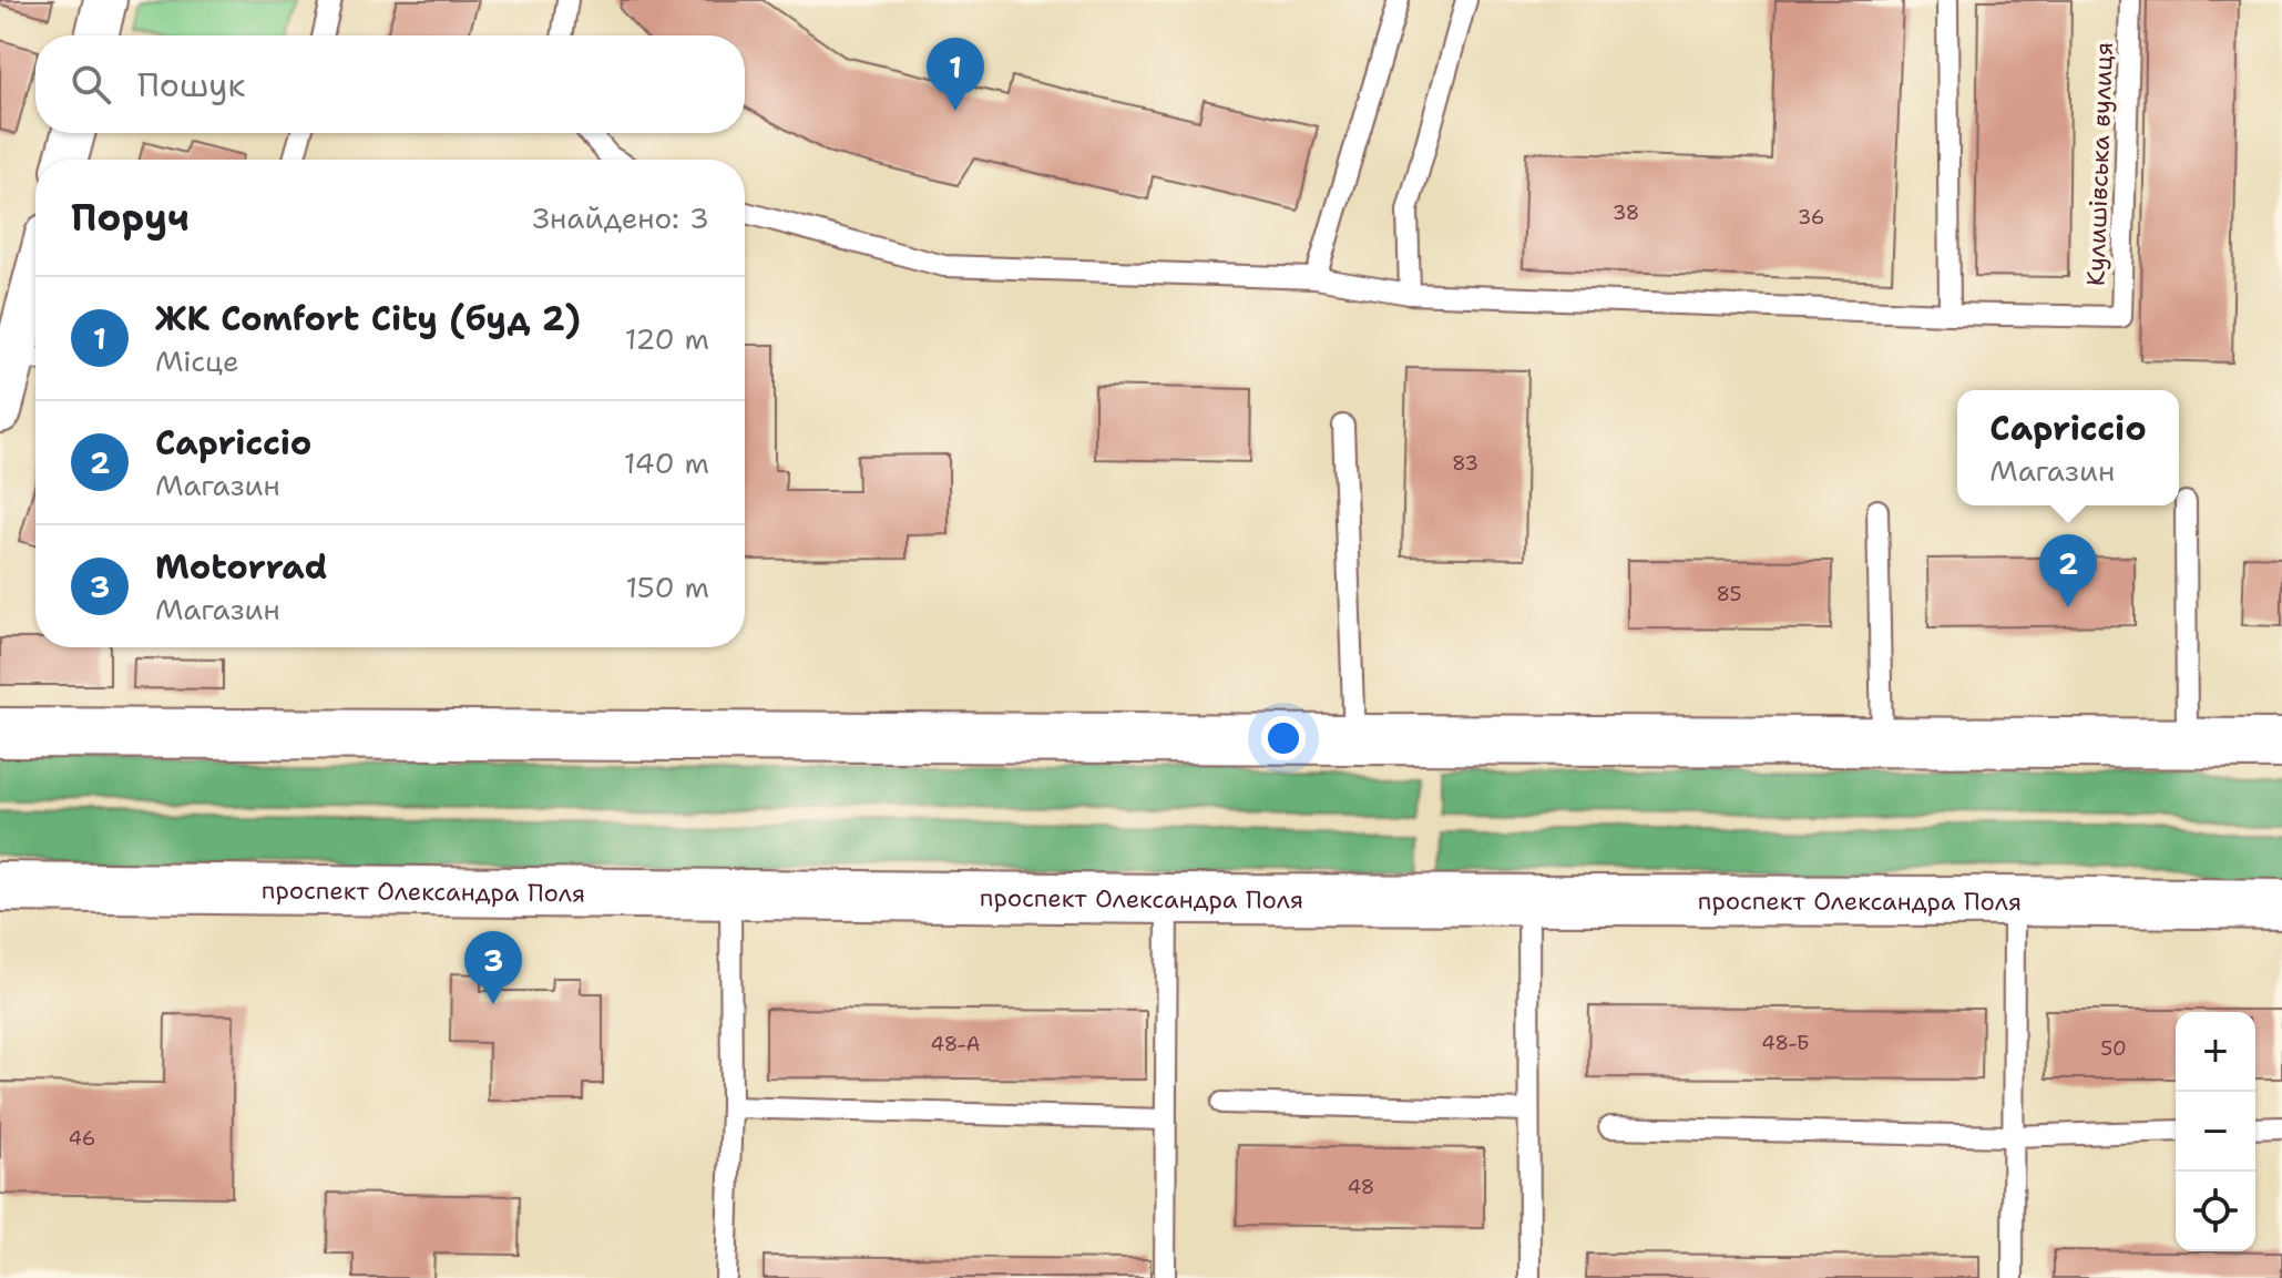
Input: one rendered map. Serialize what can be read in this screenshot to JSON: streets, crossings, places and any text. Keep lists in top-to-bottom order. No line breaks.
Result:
{"streets":{"main road":["проспект Олександра Поля"],"lane":["Кулишівська вулиця"]},"house_numbers":["38","36","83","85","48-Б","48-А","50","46","48"],"page":{"search":"Пошук","pins":["1","2","3"],"heading":["Поруч","Знайдено: 3"],"list":[{"mark":"1","name":"ЖК Comfort City (буд 2)","note":"Місце","value":"120 m"},{"mark":"2","name":"Capriccio","note":"Магазин","value":"140 m"},{"mark":"3","name":"Motorrad","note":"Магазин","value":"150 m"}],"popup":["Capriccio","Магазин"],"map_buttons":["+","−"]}}
